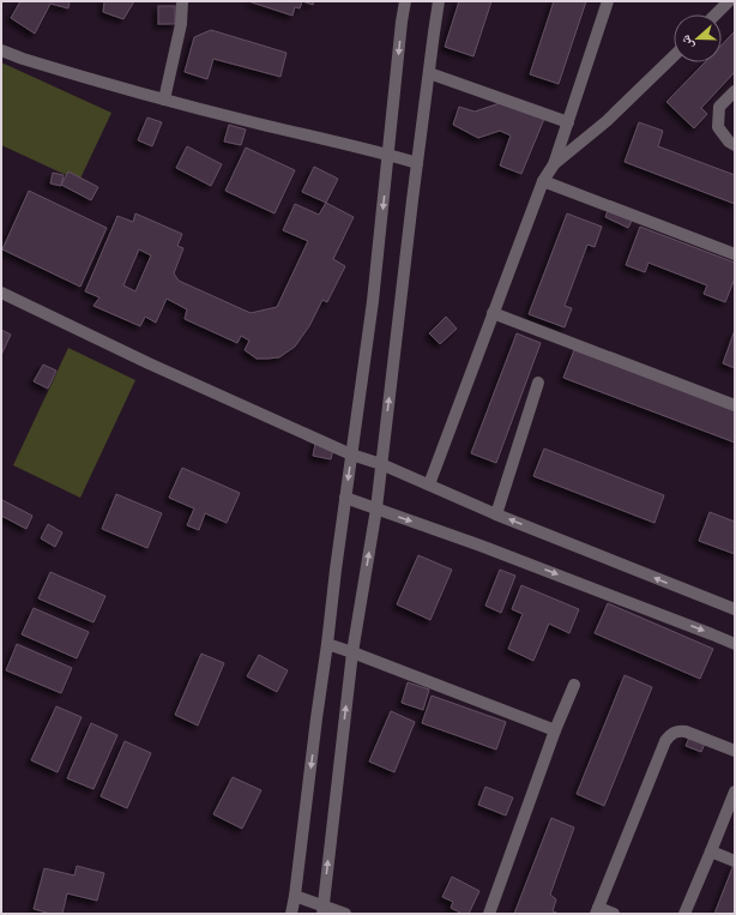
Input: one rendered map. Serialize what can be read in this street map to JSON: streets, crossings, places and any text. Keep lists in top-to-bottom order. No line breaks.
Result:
{"north":"left"}
